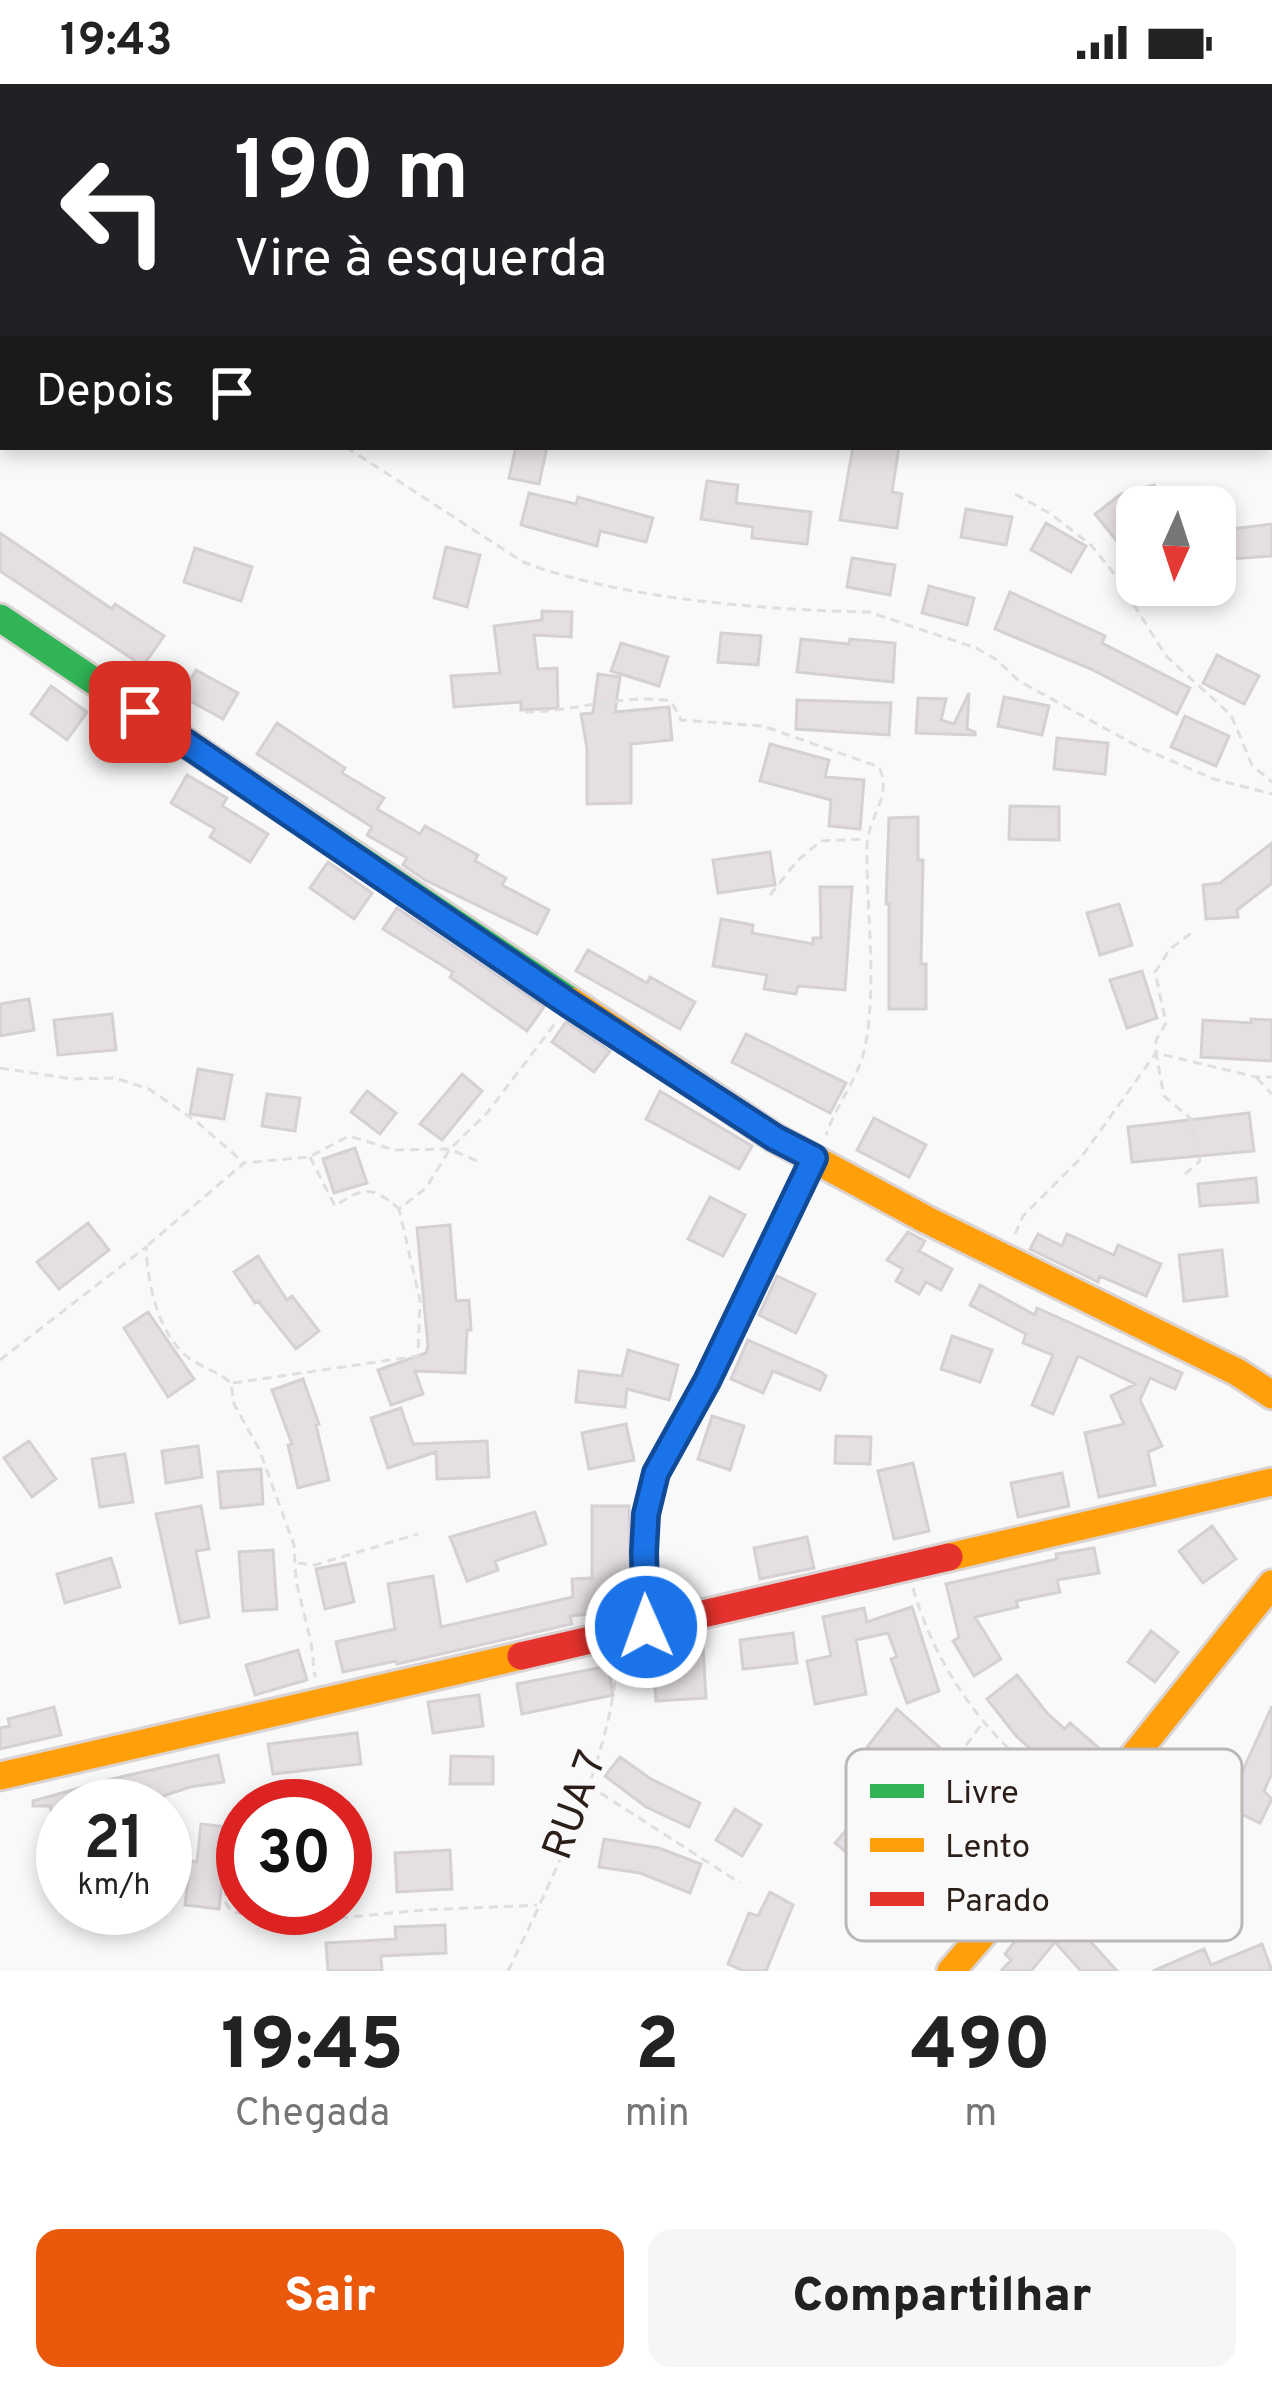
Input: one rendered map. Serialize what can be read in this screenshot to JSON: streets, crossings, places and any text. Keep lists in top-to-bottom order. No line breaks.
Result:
{"streets":{"path":["RUA 7"]},"legend":["Livre","Lento","Parado"],"north":"bottom","page":{"status":"19:43","turn":["190 m","Vire à esquerda"],"then":"Depois","speed":"21 km/h","limit":"30","eta":["19:45","Chegada","2","min","490","m"],"buttons":["Sair","Compartilhar"]}}
